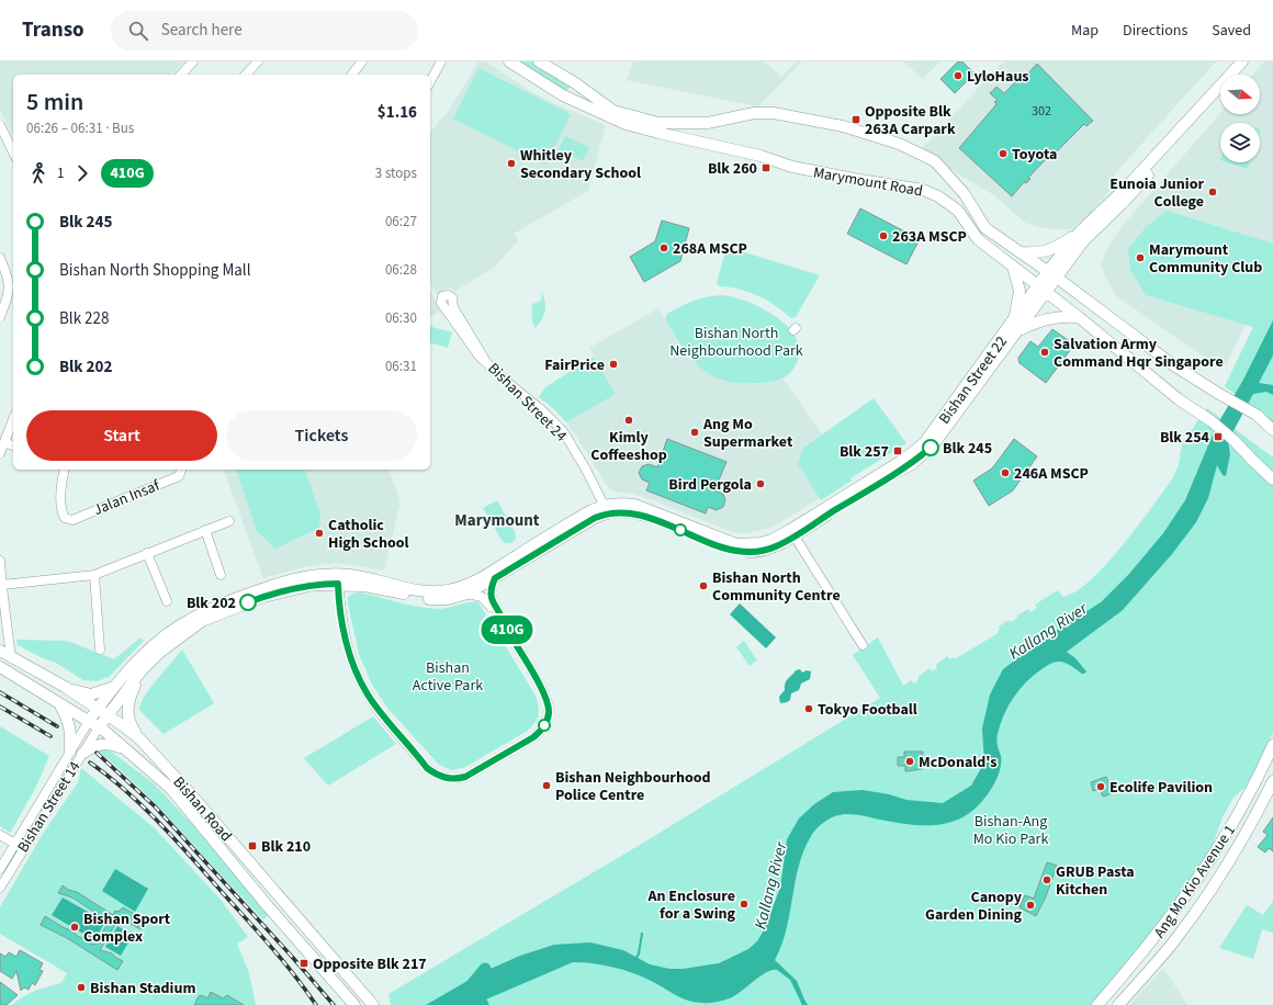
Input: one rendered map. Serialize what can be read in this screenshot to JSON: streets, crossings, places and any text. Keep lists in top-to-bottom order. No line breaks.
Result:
{"streets":{"main road":["Marymount Road","Bishan Street 22","Bishan Road","Ang Mo Kio Avenue 1"],"street":["Bishan Street 24","Jalan Insaf","Bishan Street 14"]},"crossings":[["Marymount Road","Bishan Street 22"],["Bishan Street 22","Bishan Street 24"],["Bishan Street 22","Bishan Street 14"],["Bishan Street 22","Bishan Road"],["Bishan Street 14","Bishan Road"]],"districts":["Marymount"],"water":["Kallang River"],"parks":["Bishan North Neighbourhood Park","Bishan Active Park","Bishan-Ang Mo Kio Park"],"places":{"other":["LyloHaus","Toyota","Whitley Secondary School","Eunoia Junior College","263A MSCP","268A MSCP","Marymount Community Club","Salvation Army Command Hqr Singapore","FairPrice","Kimly Coffeeshop","Ang Mo Supermarket","Blk 245","246A MSCP","Bird Pergola","Catholic High School","Bishan North Community Centre","Blk 202","Tokyo Football","McDonald's","Bishan Neighbourhood Police Centre","Ecolife Pavilion","GRUB Pasta Kitchen","An Enclosure for a Swing","Canopy Garden Dining","Bishan Sport Complex","Bishan Stadium"],"transit":["Opposite Blk 263A Carpark","Blk 260","Blk 254","Blk 257","Blk 210","Opposite Blk 217"]},"lines":["bus line 410G"],"house_numbers":["302"],"north":"right","page":{"header":"Transo","search":"Search here","nav":["Map","Directions","Saved"],"on_map":"410G","heading":["5 min","06:26 – 06:31 · Bus","$1.16"],"legs":["1","410G","3 stops"],"list":[{"name":"Blk 245","value":"06:27"},{"name":"Bishan North Shopping Mall","value":"06:28"},{"name":"Blk 228","value":"06:30"},{"name":"Blk 202","value":"06:31"}],"buttons":["Start","Tickets"]}}
